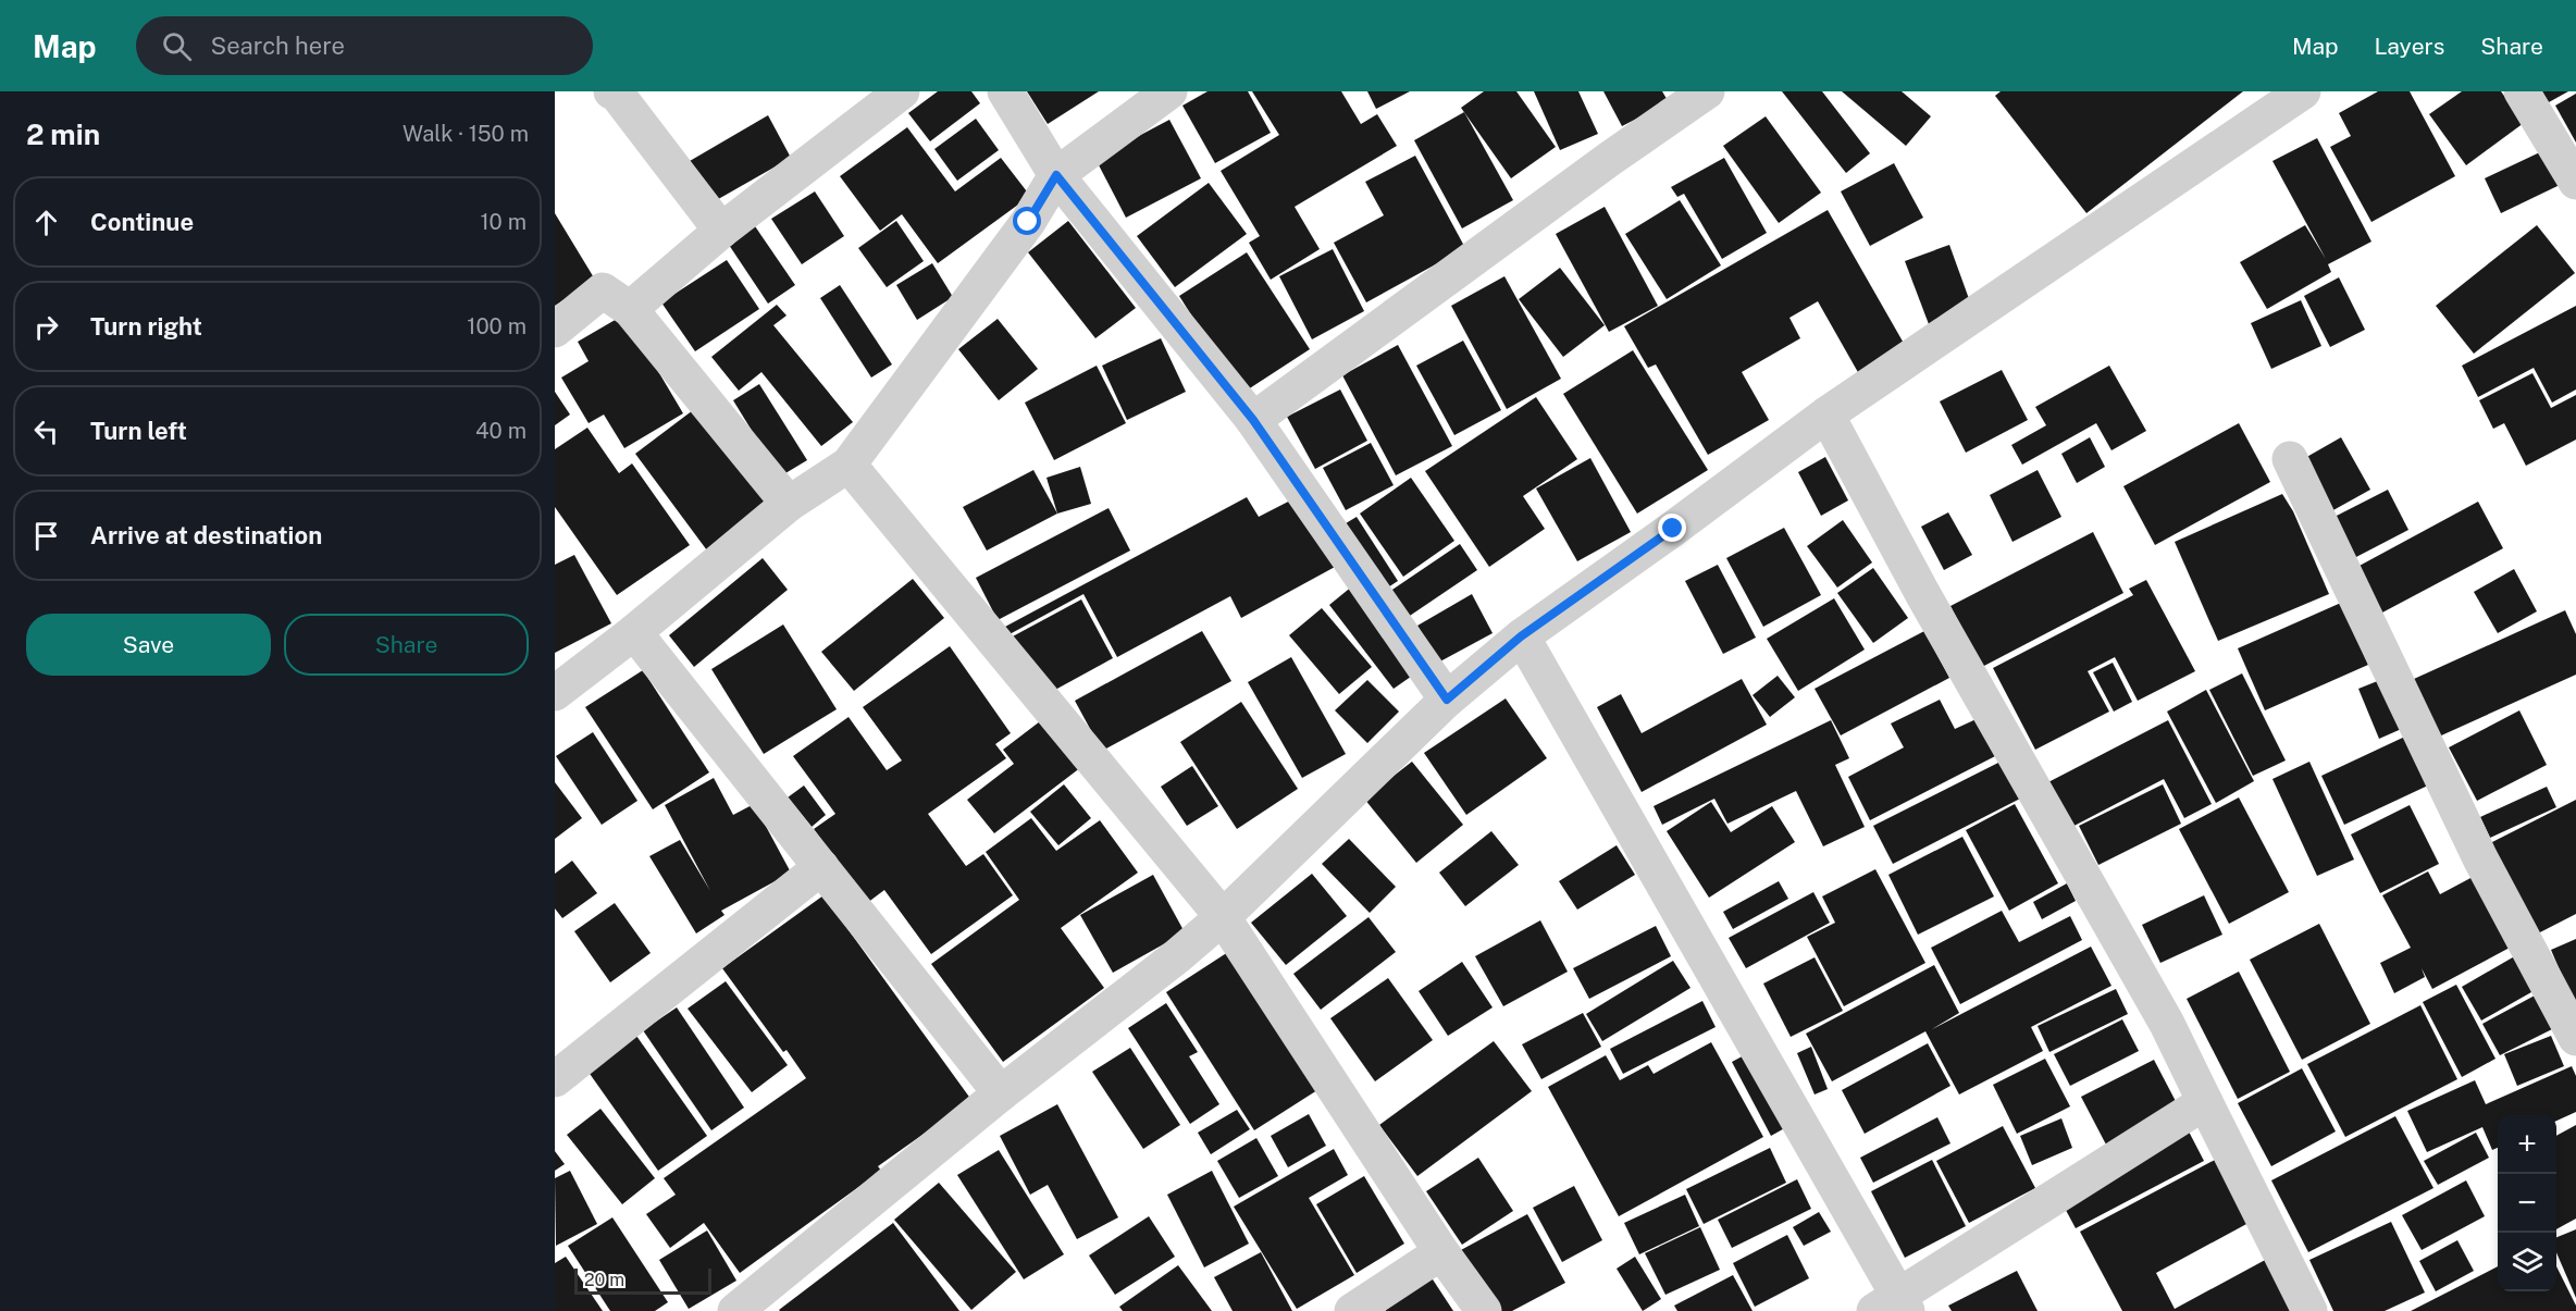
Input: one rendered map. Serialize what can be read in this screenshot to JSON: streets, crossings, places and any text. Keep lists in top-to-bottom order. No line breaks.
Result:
{"scale_bar":"20 m","page":{"header":"Map","search":"Search here","nav":["Map","Layers","Share"],"heading":["2 min","Walk · 150 m"],"list":[["Continue","10 m"],["Turn right","100 m"],["Turn left","40 m"],"Arrive at destination"],"buttons":["Save","Share"],"map_buttons":["+","−"],"scale":"20 m"}}
